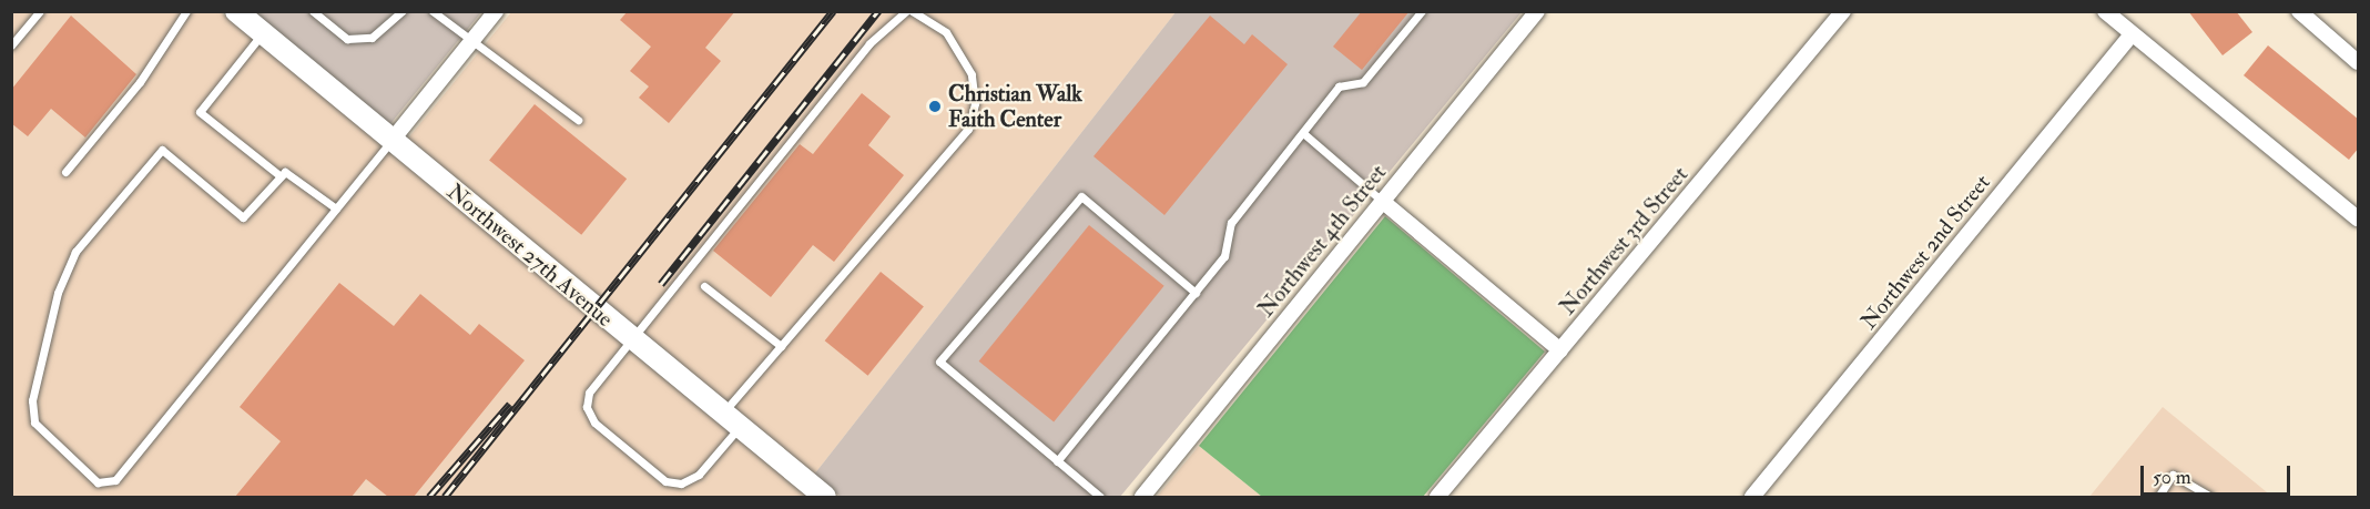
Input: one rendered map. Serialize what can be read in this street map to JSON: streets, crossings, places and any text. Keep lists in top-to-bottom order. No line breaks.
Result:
{"streets":{"main road":["Northwest 27th Avenue"],"street":["Northwest 4th Street","Northwest 3rd Street","Northwest 2nd Street"]},"places":["Christian Walk Faith Center"],"scale_bar":"50 m"}
